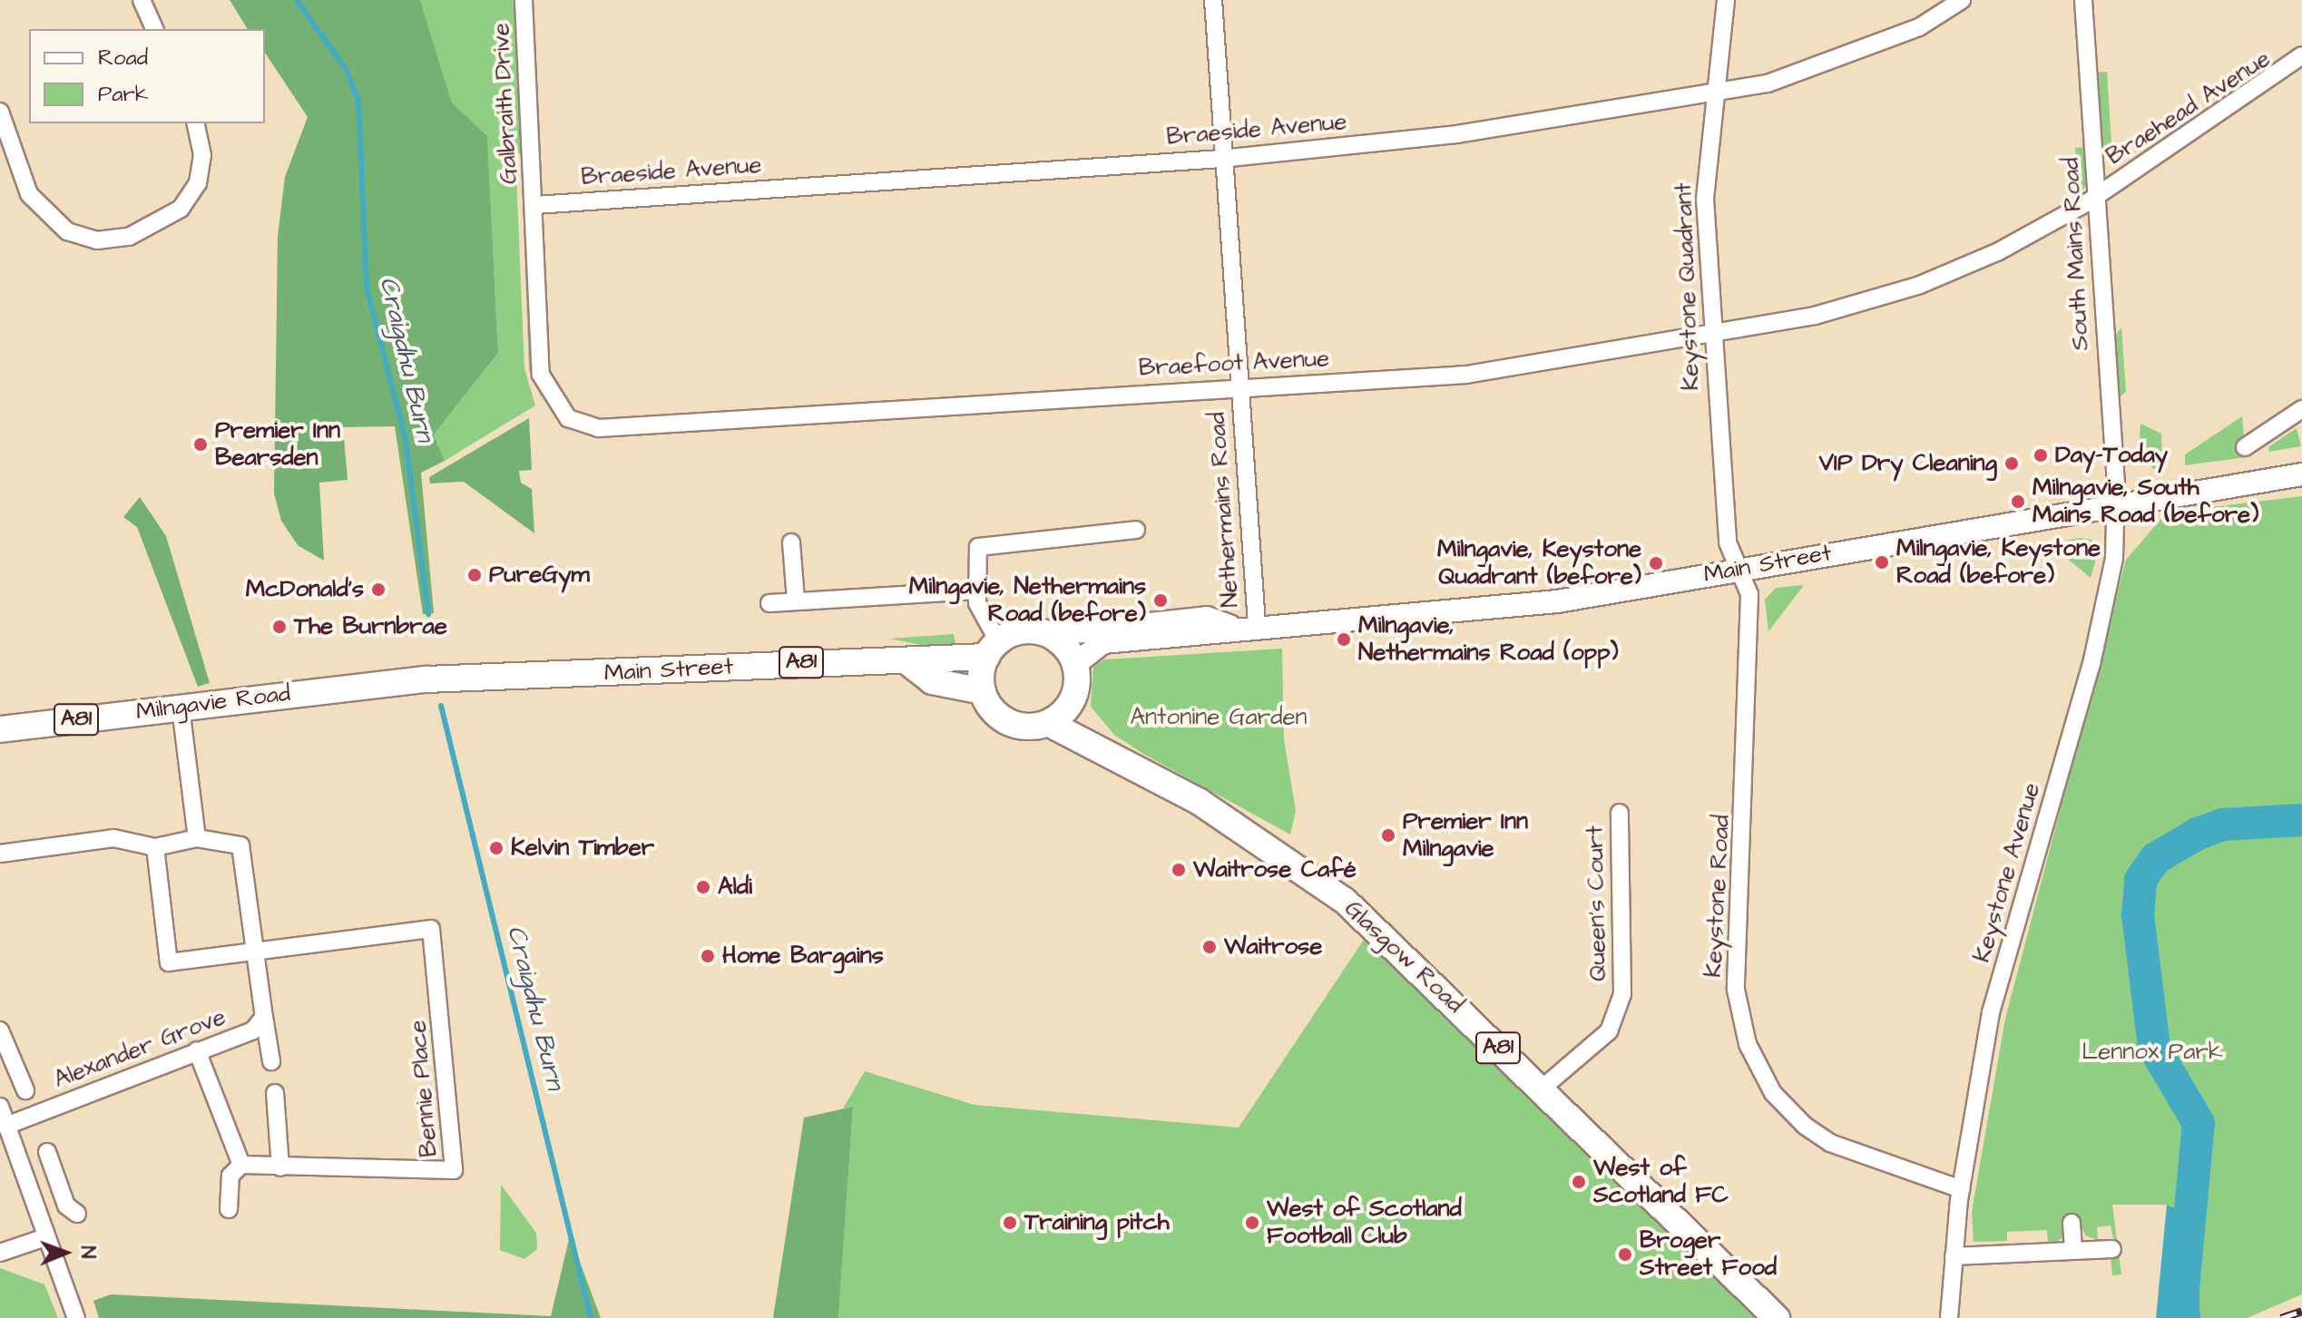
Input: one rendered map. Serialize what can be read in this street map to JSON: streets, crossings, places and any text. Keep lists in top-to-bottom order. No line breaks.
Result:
{"streets":{"main road":["Main Street","A81","Milngavie Road","Glasgow Road"],"street":["Galbraith Drive","Braehead Avenue","Braeside Avenue","South Mains Road","Keystone Quadrant","Braefoot Avenue","Nethermains Road","Keystone Avenue","Keystone Road","Queen's Court","Alexander Grove","Bennie Place"]},"crossings":[["Galbraith Drive","Braeside Avenue"],["Galbraith Drive","Braefoot Avenue"],["Braehead Avenue","South Mains Road"],["Braehead Avenue","Braefoot Avenue"],["Braeside Avenue","Keystone Quadrant"],["Braeside Avenue","Braefoot Avenue"],["Braeside Avenue","Nethermains Road"],["South Mains Road","Braefoot Avenue"],["South Mains Road","Main Street"],["South Mains Road","Keystone Avenue"],["Keystone Quadrant","Braefoot Avenue"],["Keystone Quadrant","Main Street"],["Keystone Quadrant","Keystone Road"],["Braefoot Avenue","Nethermains Road"],["Nethermains Road","Main Street"],["Main Street","A81"],["Main Street","Milngavie Road"],["Main Street","Keystone Avenue"],["Main Street","Keystone Road"],["Main Street","Glasgow Road"],["A81","Glasgow Road"],["Keystone Avenue","Keystone Road"],["Queen's Court","Glasgow Road"]],"water":["Craigdhu Burn"],"parks":["Antonine Garden","Lennox Park"],"places":["Premier Inn Bearsden","Day-Today","VIP Dry Cleaning","Milngavie, South Mains Road (before)","Milngavie, Keystone Road (before)","Milngavie, Keystone Quadrant (before)","PureGym","McDonald's","Milngavie, Nethermains Road (before)","The Burnbrae","Milngavie, Nethermains Road (opp)","Premier Inn Milngavie","Kelvin Timber","Waitrose Café","Aldi","Waitrose","Home Bargains","West of Scotland FC","Training pitch","West of Scotland Football Club","Broger Street Food"],"legend":["Road","Park"],"north":"right"}
